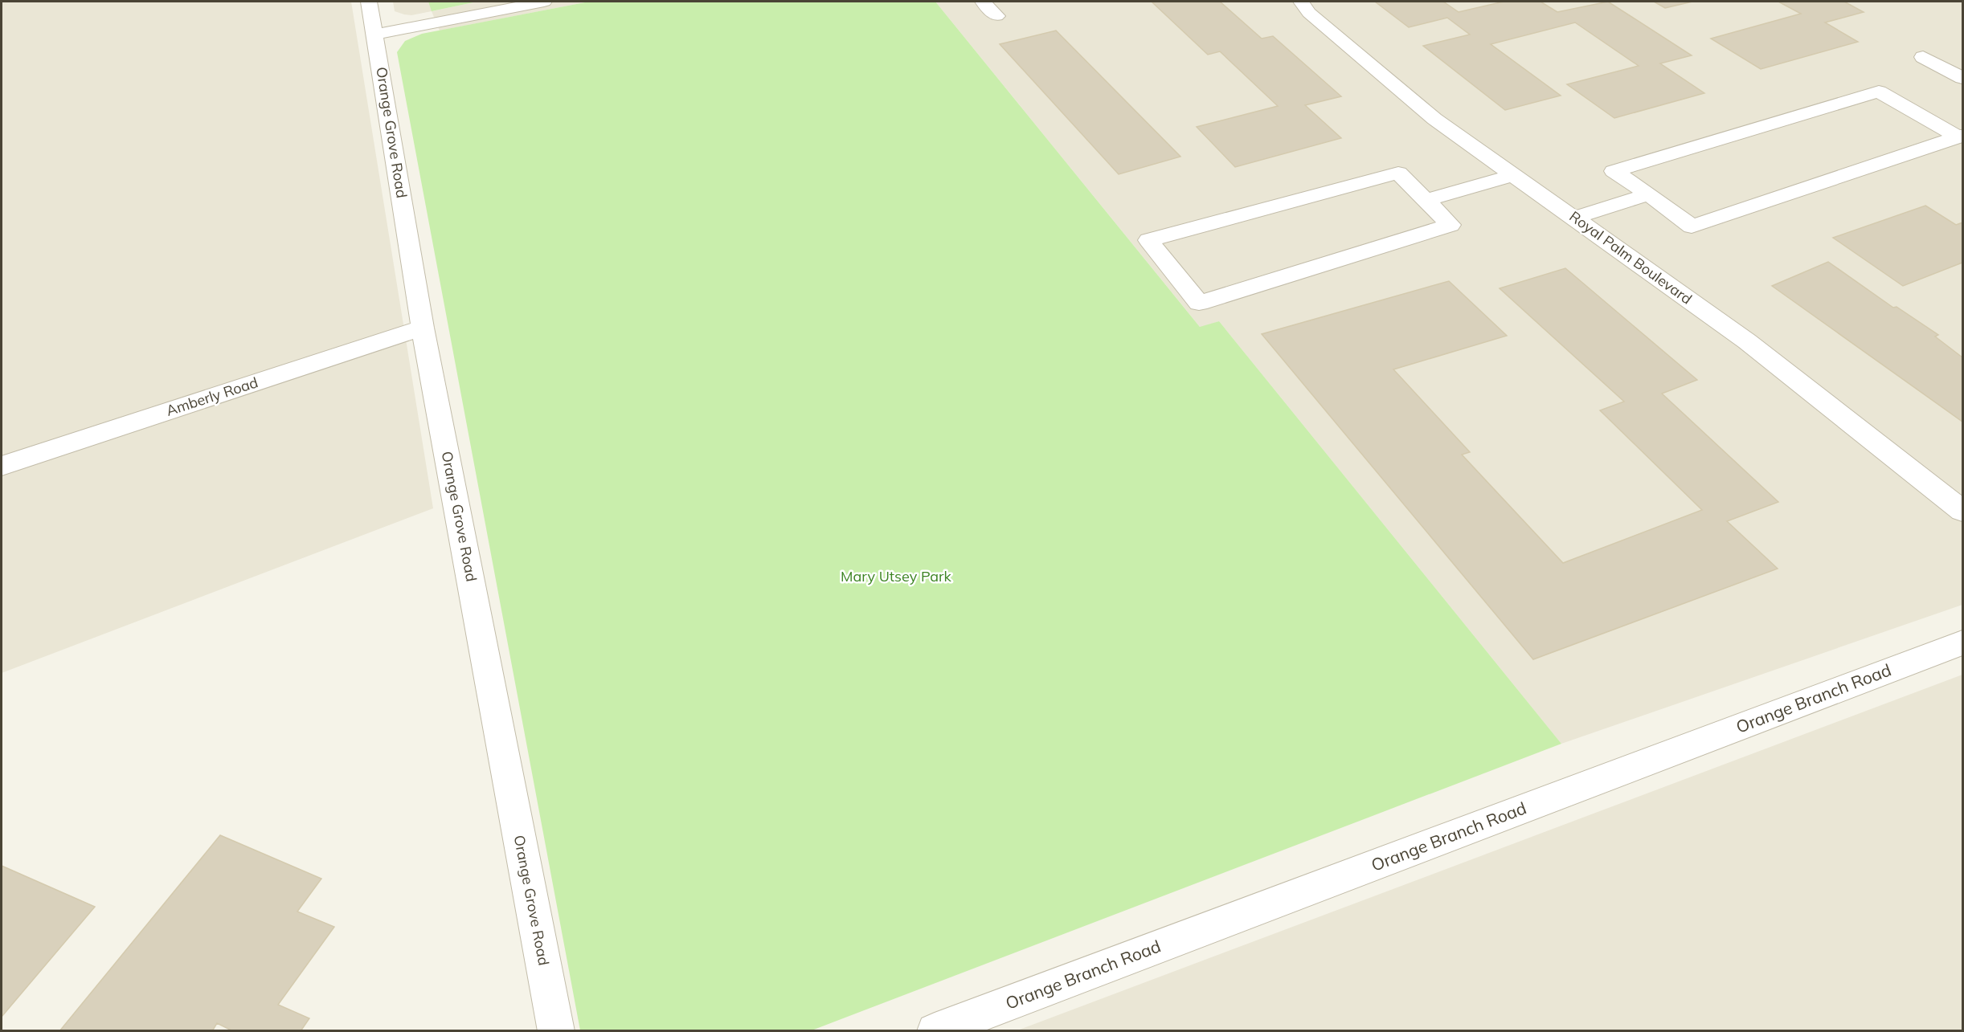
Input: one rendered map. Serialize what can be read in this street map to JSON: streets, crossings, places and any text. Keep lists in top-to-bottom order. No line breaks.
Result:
{"streets":{"street":["Orange Grove Road","Royal Palm Boulevard","Amberly Road","Orange Branch Road"]},"crossings":[["Orange Grove Road","Amberly Road"]],"parks":["Mary Utsey Park"]}
